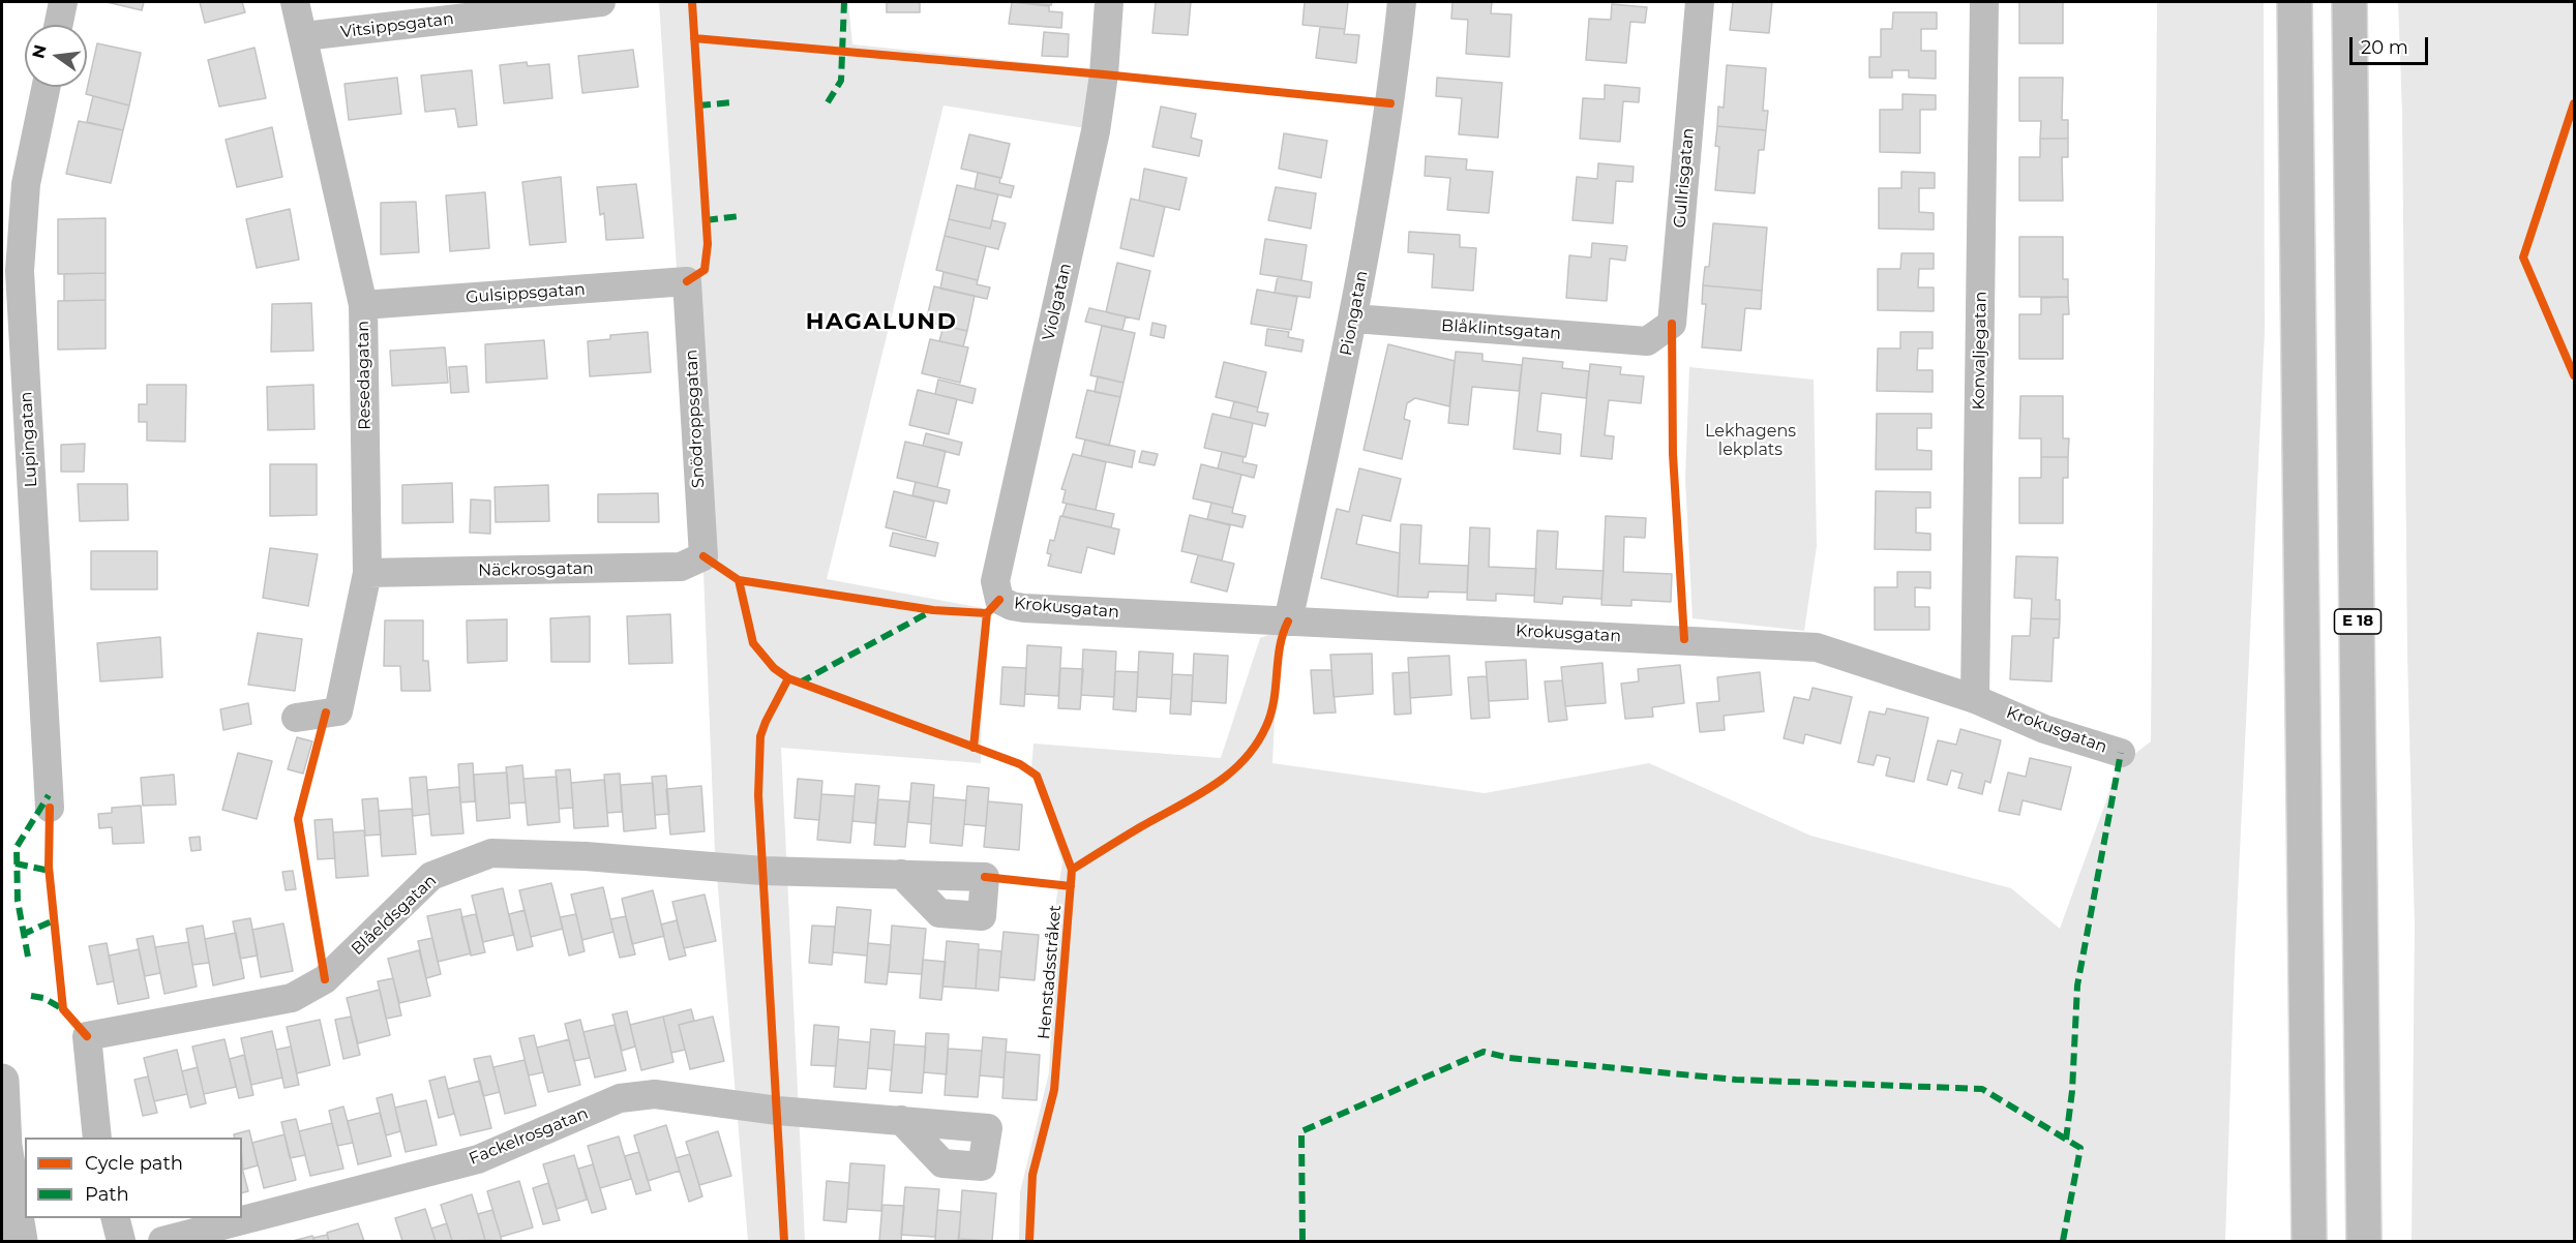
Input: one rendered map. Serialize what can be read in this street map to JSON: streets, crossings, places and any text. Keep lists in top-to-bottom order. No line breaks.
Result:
{"streets":{"main road":["E 18"],"street":["Vitsippsgatan","Gullrisgatan","Gulsippsgatan","Violgatan","Piongatan","Blåklintsgatan","Konvaljegatan","Resedagatan","Snödroppsgatan","Lupingatan","Näckrosgatan","Krokusgatan","Blåeldsgatan","Fackelrosgatan"],"cycle path":["Henstadsstråket"]},"crossings":[["Vitsippsgatan","Resedagatan"],["Gullrisgatan","Blåklintsgatan"],["Gulsippsgatan","Resedagatan"],["Gulsippsgatan","Snödroppsgatan"],["Violgatan","Krokusgatan"],["Piongatan","Blåklintsgatan"],["Piongatan","Krokusgatan"],["Konvaljegatan","Krokusgatan"],["Resedagatan","Näckrosgatan"],["Snödroppsgatan","Näckrosgatan"]],"districts":["HAGALUND"],"parks":["Lekhagens lekplats"],"legend":["Cycle path","Path"],"scale_bar":"20 m","north":"left"}
